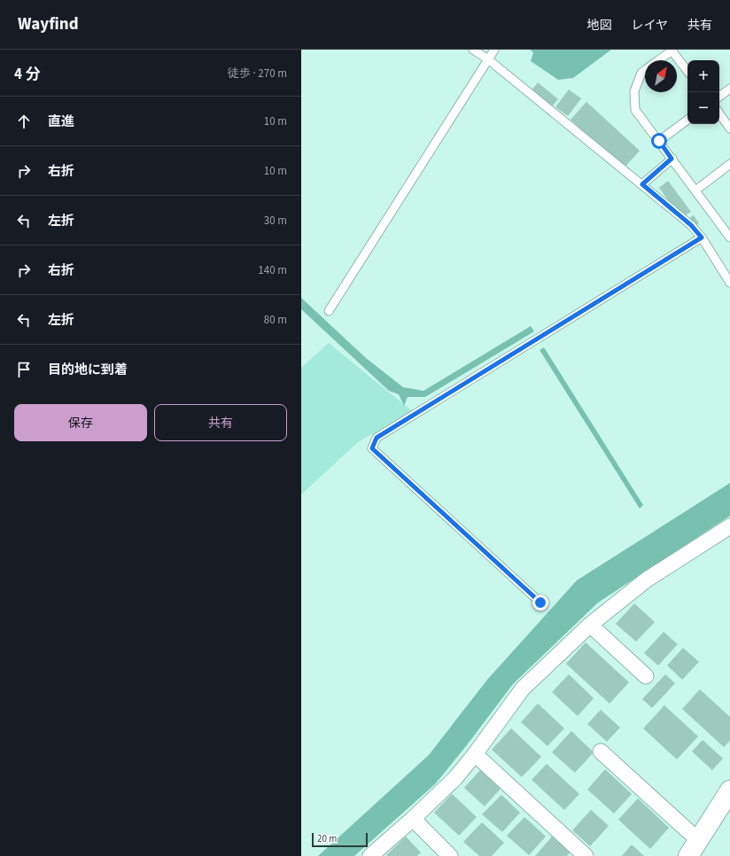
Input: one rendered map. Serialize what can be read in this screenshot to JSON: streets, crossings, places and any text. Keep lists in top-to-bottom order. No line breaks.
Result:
{"scale_bar":"20 m","north":"top right","page":{"header":"Wayfind","nav":["地図","レイヤ","共有"],"heading":["4 分","徒歩 · 270 m"],"map_buttons":["+","−"],"list":[["直進","10 m"],["右折","10 m"],["左折","30 m"],["右折","140 m"],["左折","80 m"],"目的地に到着"],"buttons":["保存","共有"],"scale":"20 m"}}
